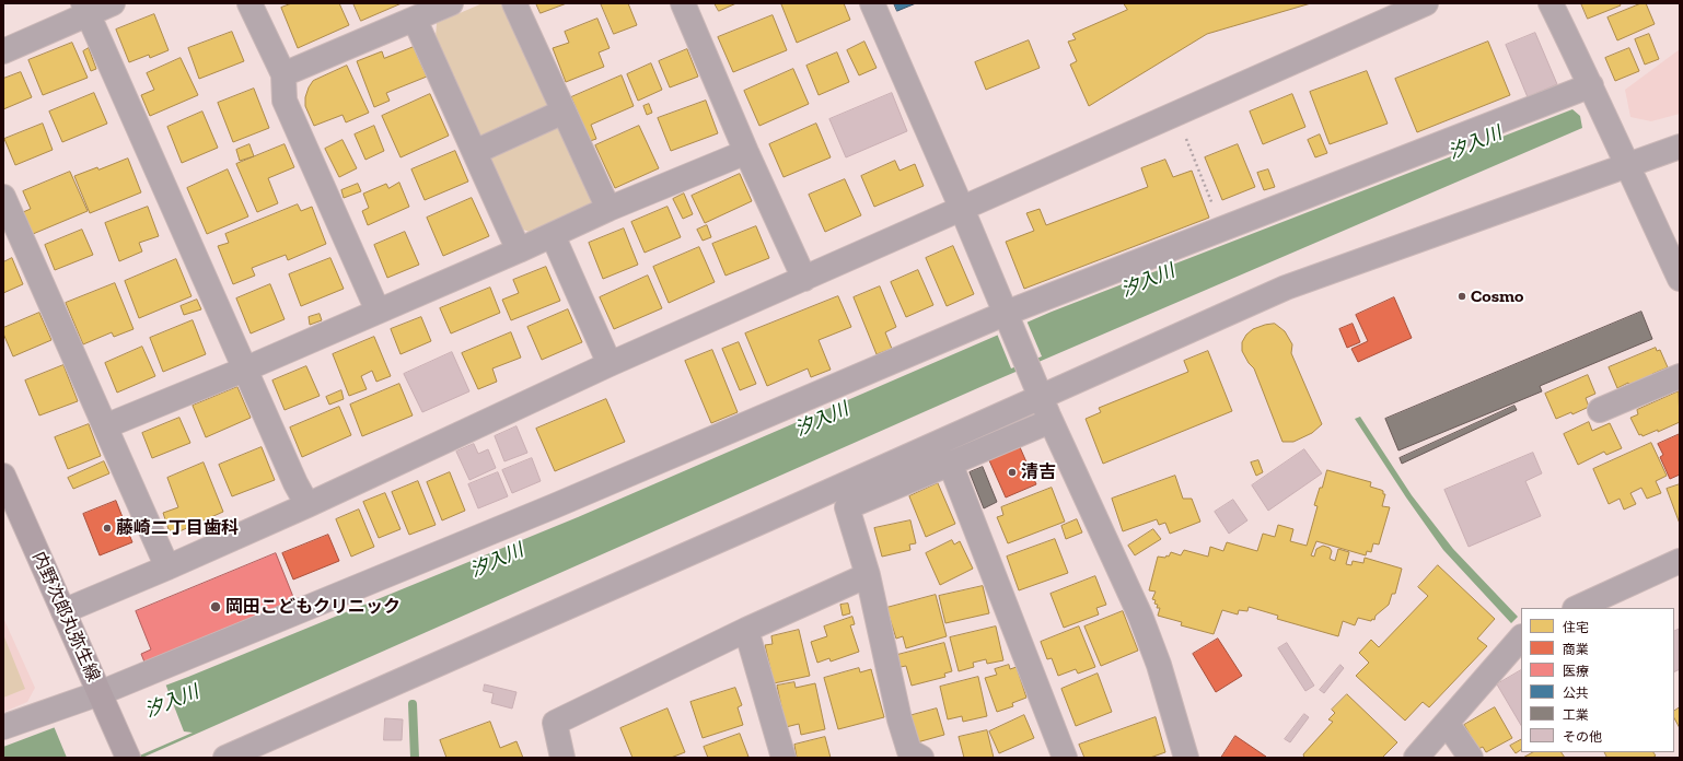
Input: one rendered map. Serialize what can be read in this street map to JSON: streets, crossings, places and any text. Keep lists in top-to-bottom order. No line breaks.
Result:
{"streets":{"main road":["内野次郎丸弥生線"]},"water":["汐入川"],"places":["Cosmo","清吉","藤崎二丁目歯科","岡田こどもクリニック"],"legend":["住宅","商業","医療","公共","工業","その他"]}
